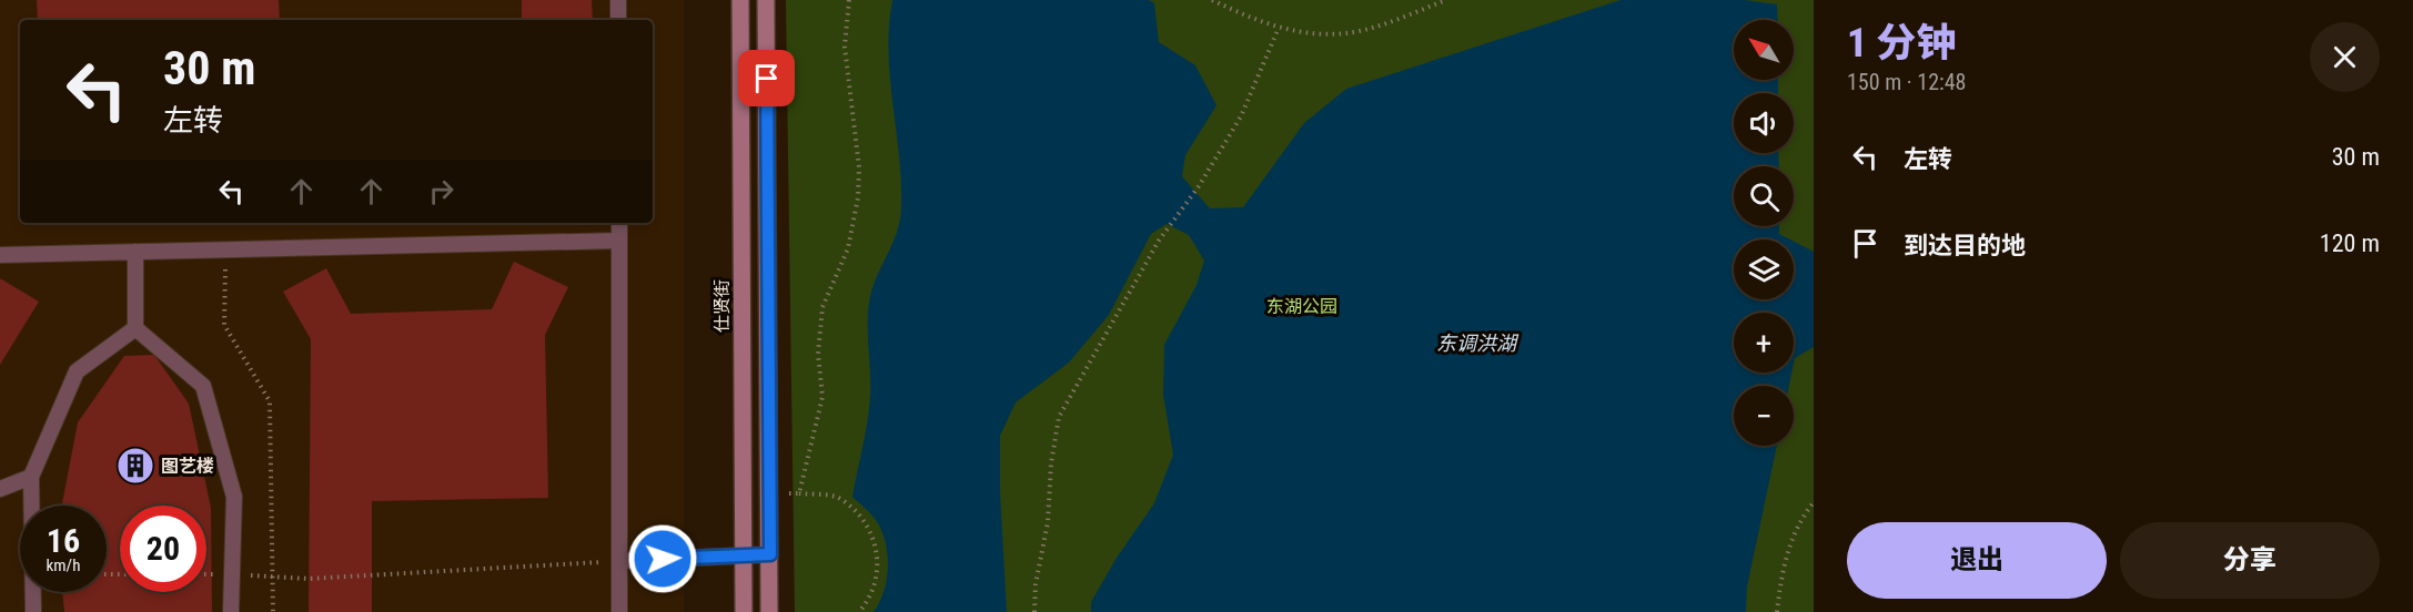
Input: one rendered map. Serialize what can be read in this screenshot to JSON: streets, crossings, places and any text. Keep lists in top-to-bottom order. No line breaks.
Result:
{"streets":{"street":["仕贤街"]},"water":["东调洪湖"],"parks":["东湖公园"],"places":{"building":["图艺楼"]},"north":"top left","page":{"heading":["1 分钟","150 m · 12:48"],"map_buttons":["+","−"],"turn":["30 m","左转"],"list":[{"name":"左转","value":"30 m"},{"name":"到达目的地","value":"120 m"}],"speed":"16 km/h","limit":"20","buttons":["退出","分享"]}}
